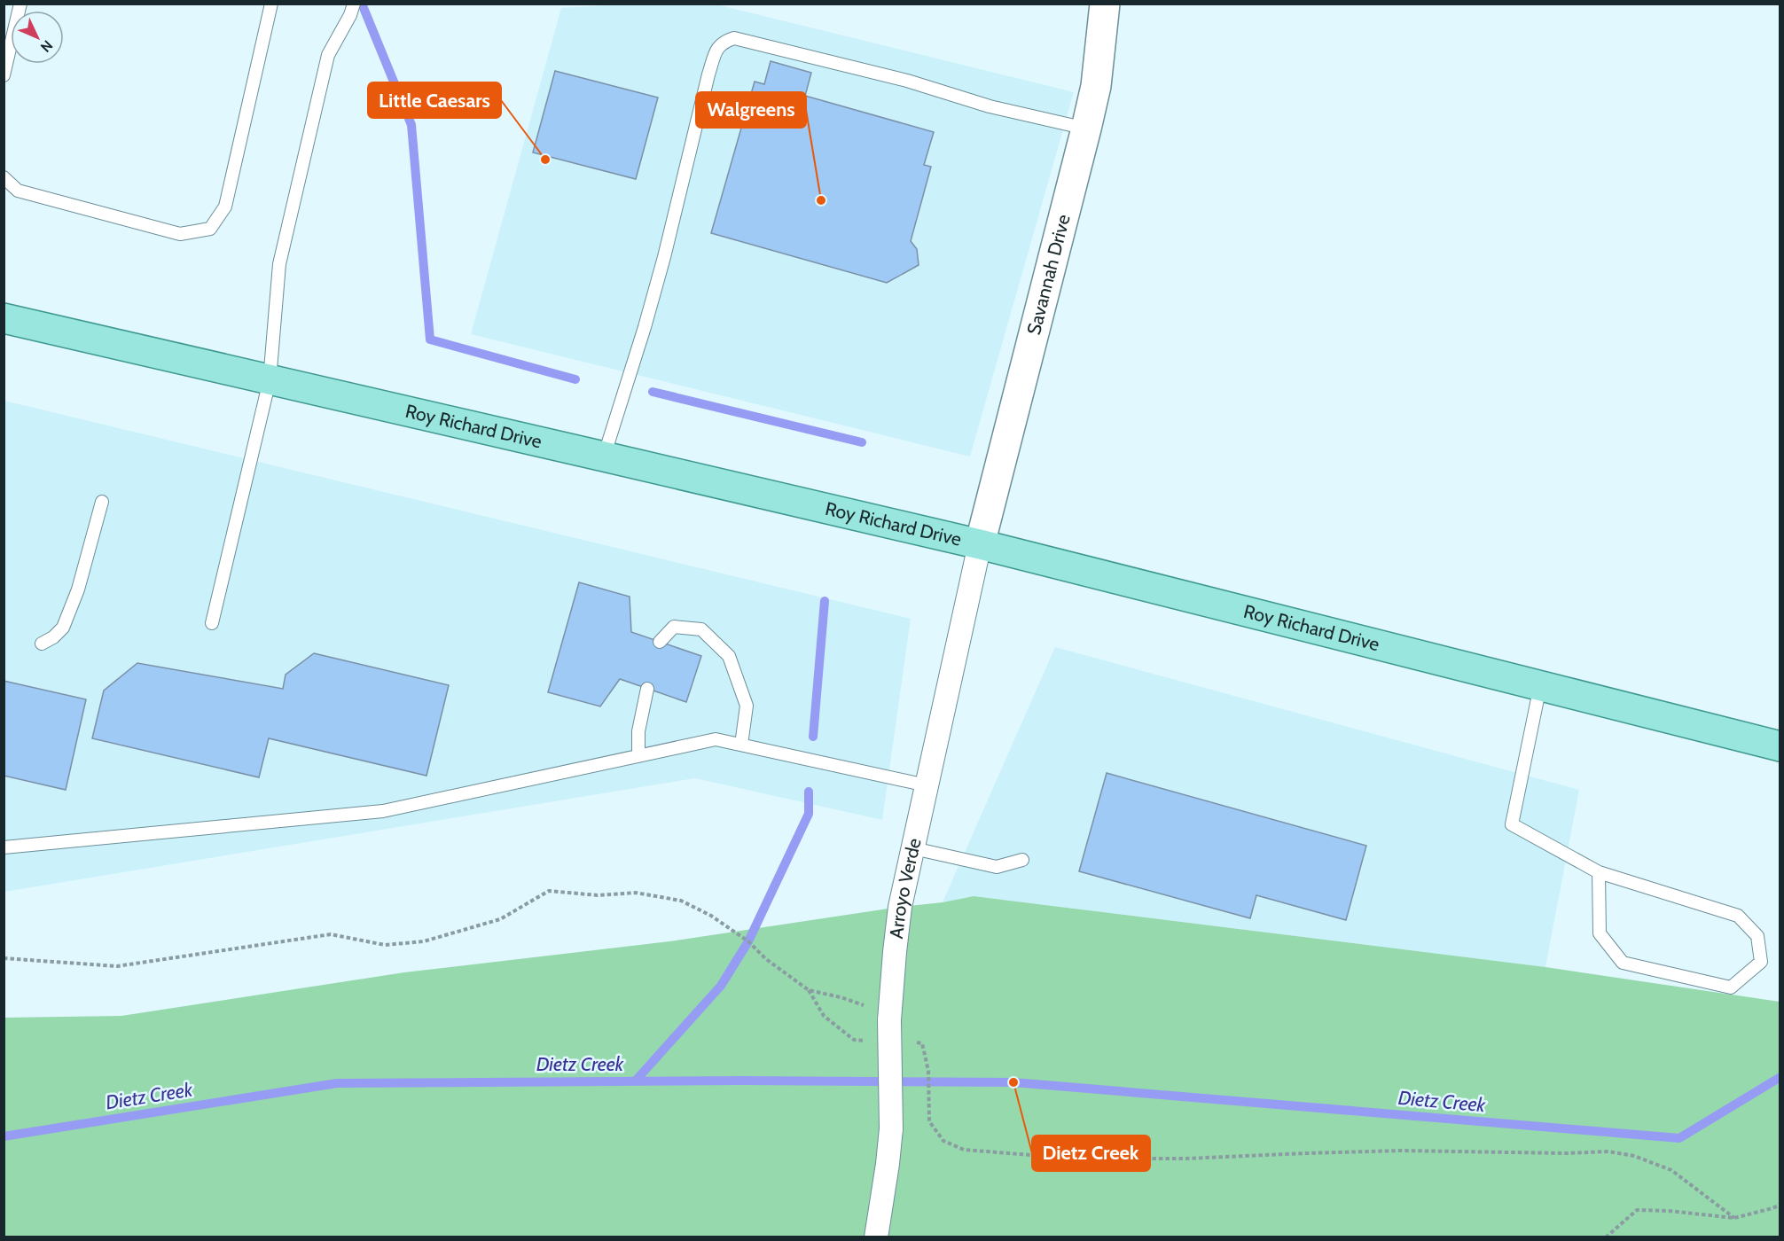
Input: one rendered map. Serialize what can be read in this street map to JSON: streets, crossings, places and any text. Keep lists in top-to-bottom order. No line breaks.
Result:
{"streets":{"main road":["Roy Richard Drive"],"street":["Savannah Drive","Arroyo Verde"]},"crossings":[["Savannah Drive","Roy Richard Drive"],["Savannah Drive","Arroyo Verde"],["Roy Richard Drive","Arroyo Verde"]],"water":["Dietz Creek"],"places":["Little Caesars","Walgreens","Dietz Creek"],"north":"bottom right"}
